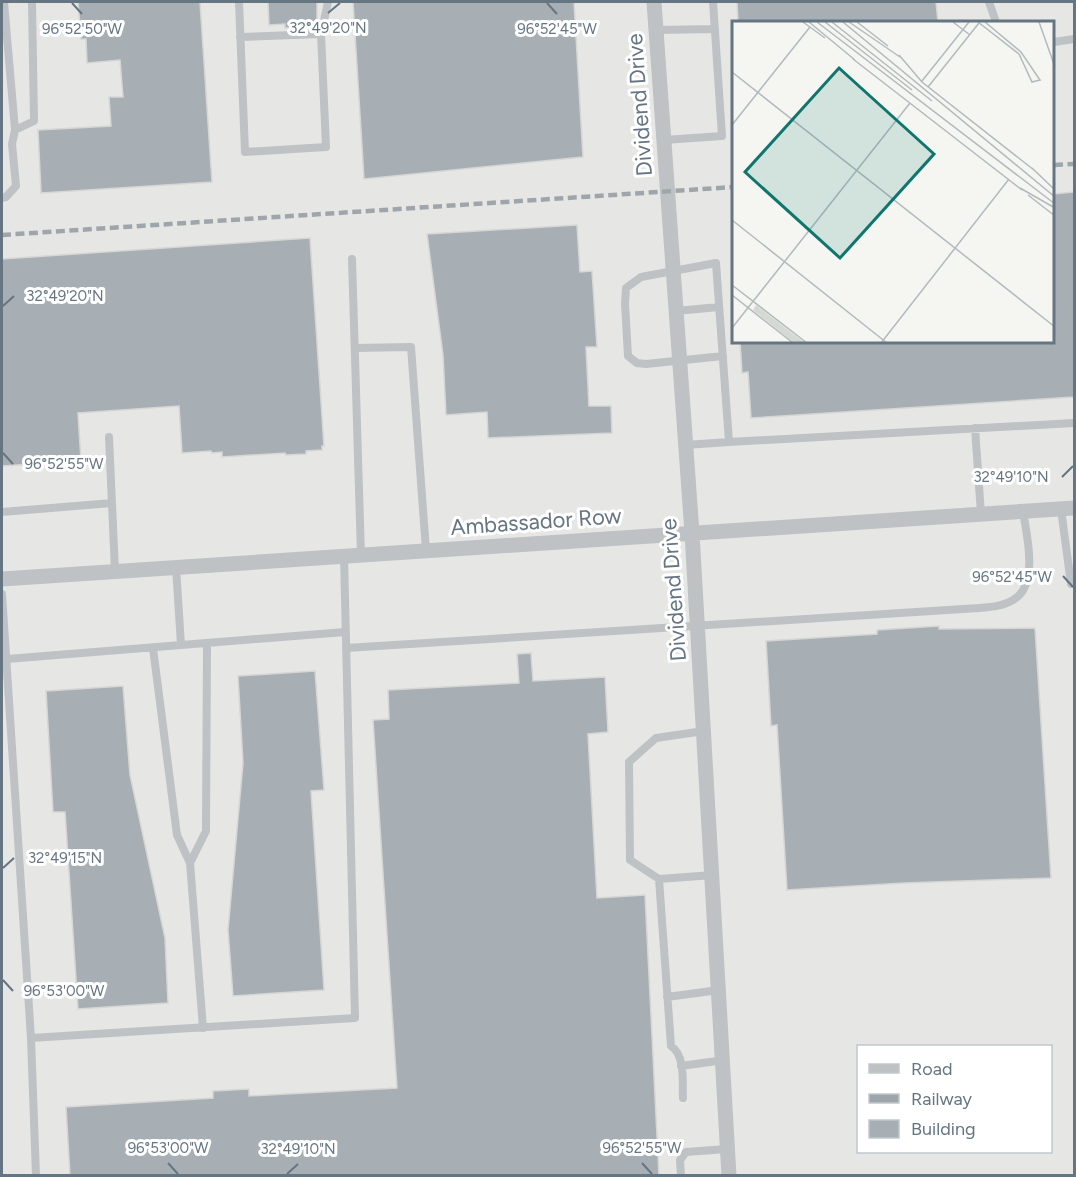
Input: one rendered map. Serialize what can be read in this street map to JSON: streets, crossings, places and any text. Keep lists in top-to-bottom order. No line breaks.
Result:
{"streets":{"street":["Dividend Drive","Ambassador Row"]},"crossings":[["Dividend Drive","Ambassador Row"]],"legend":["Road","Railway","Building"],"coordinates":["32°49'20\"N","96°52'45\"W","96°52'50\"W","96°52'55\"W","32°49'10\"N","32°49'15\"N","96°53'00\"W"]}
